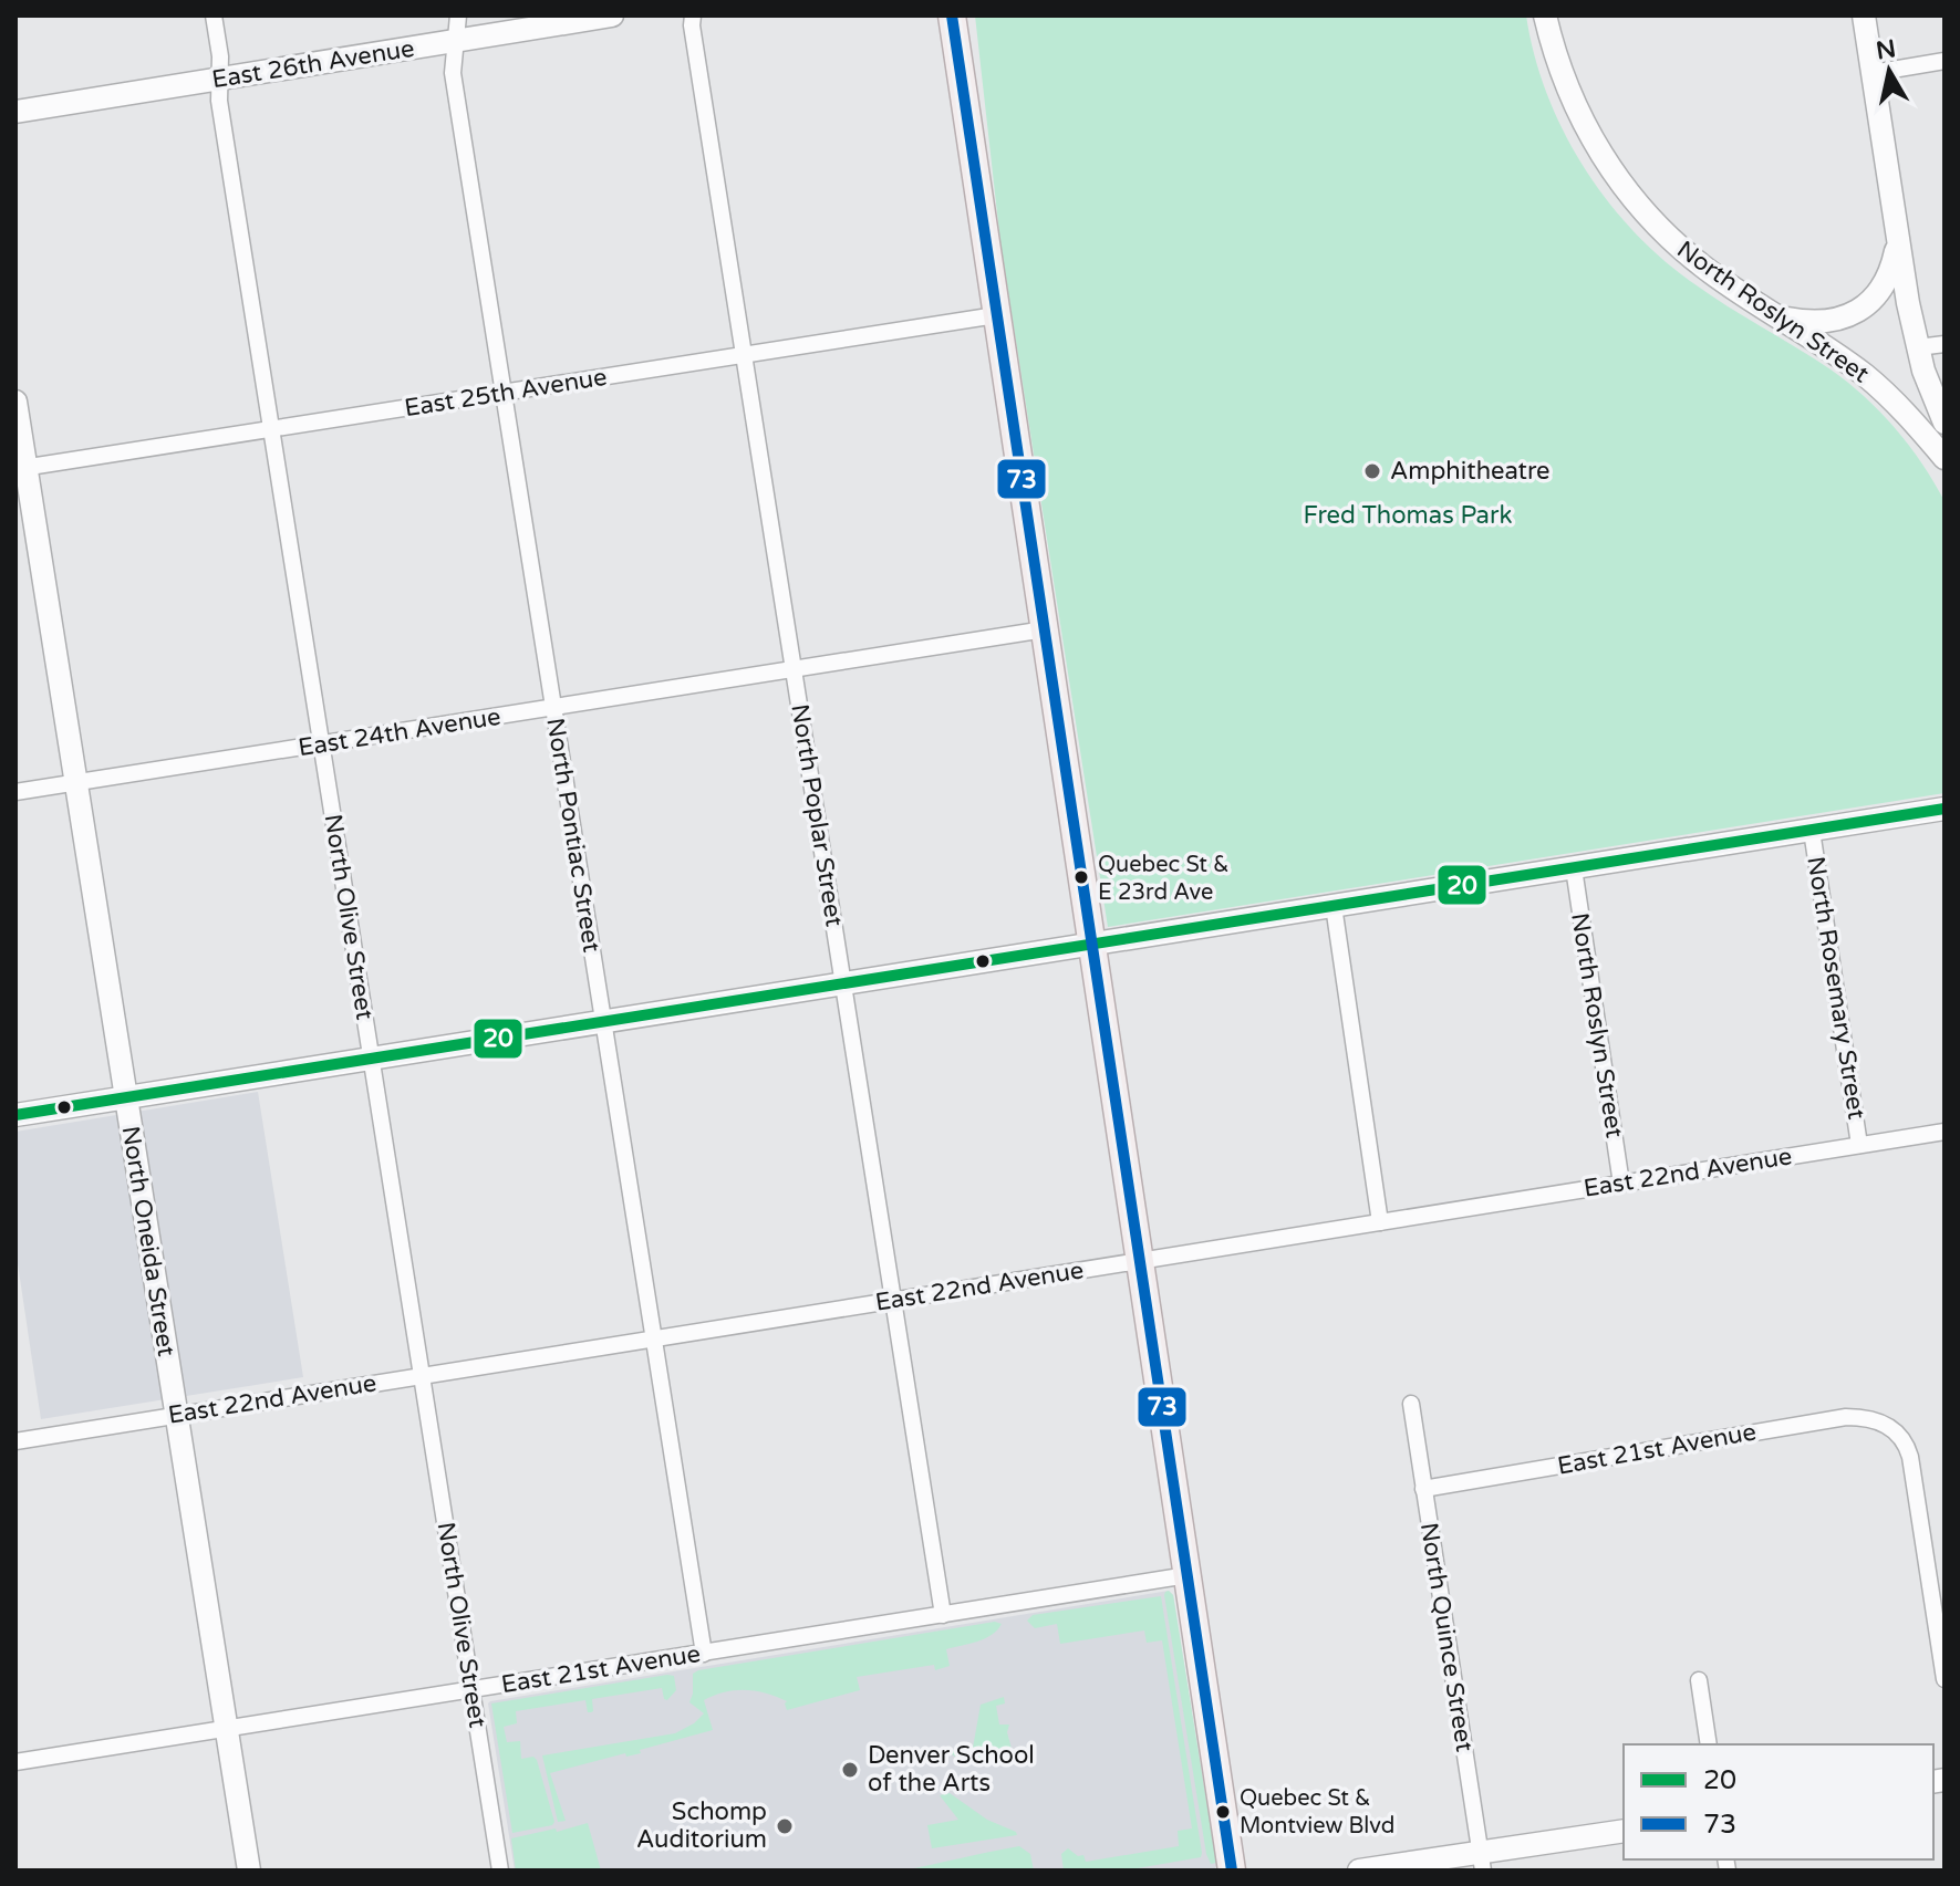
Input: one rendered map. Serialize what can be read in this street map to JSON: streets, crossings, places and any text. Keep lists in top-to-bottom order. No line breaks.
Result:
{"streets":{"street":["East 26th Avenue","North Roslyn Street","East 25th Avenue","East 24th Avenue","North Poplar Street","North Pontiac Street","North Olive Street","North Rosemary Street","East 22nd Avenue","North Oneida Street","East 21st Avenue","North Quince Street"]},"crossings":[["East 26th Avenue","North Pontiac Street"],["East 26th Avenue","North Olive Street"],["North Roslyn Street","East 22nd Avenue"],["East 25th Avenue","North Poplar Street"],["East 25th Avenue","North Pontiac Street"],["East 25th Avenue","North Olive Street"],["East 25th Avenue","North Oneida Street"],["East 24th Avenue","North Poplar Street"],["East 24th Avenue","North Pontiac Street"],["East 24th Avenue","North Olive Street"],["East 24th Avenue","North Oneida Street"],["North Poplar Street","East 22nd Avenue"],["North Poplar Street","East 21st Avenue"],["North Pontiac Street","East 22nd Avenue"],["North Pontiac Street","East 21st Avenue"],["North Olive Street","East 22nd Avenue"],["North Olive Street","East 21st Avenue"],["North Rosemary Street","East 22nd Avenue"],["East 22nd Avenue","North Oneida Street"],["North Oneida Street","East 21st Avenue"],["East 21st Avenue","North Quince Street"]],"parks":["Fred Thomas Park"],"places":["Amphitheatre","Quebec St & E 23rd Ave","Denver School of the Arts","Quebec St & Montview Blvd","Schomp Auditorium"],"lines":["transit line 73","transit line 20"],"legend":["20","73"],"north":"top"}
